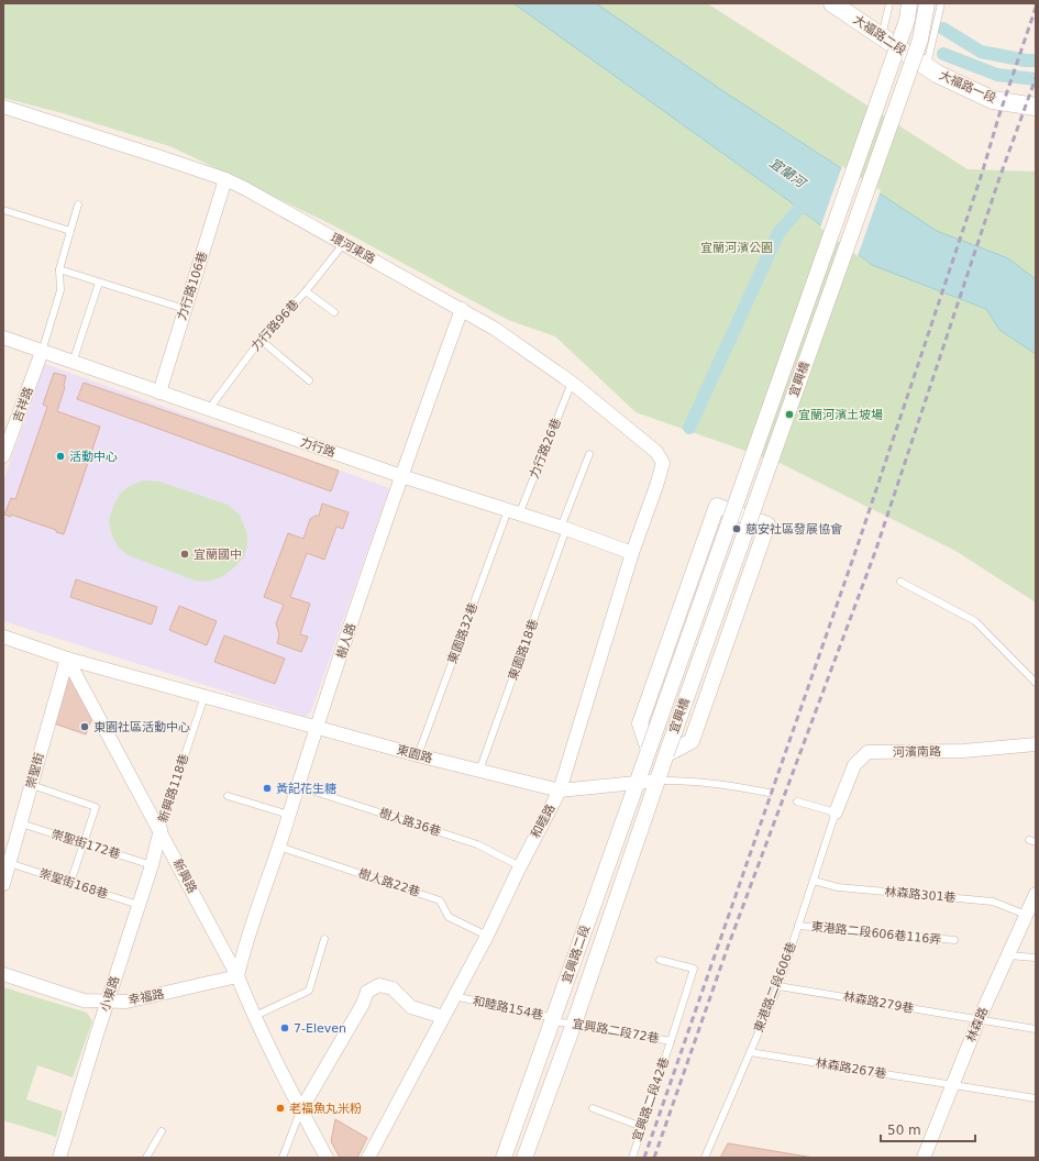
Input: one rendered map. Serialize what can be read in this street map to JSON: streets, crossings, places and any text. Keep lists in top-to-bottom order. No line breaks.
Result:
{"streets":{"main road":["大福路二段","大福路一段"],"street":["環河東路","力行路106巷","宜興橋","吉祥路","力行路","樹人路","河濱南路","東園路","崇聖街","和睦路","新興路","宜興路二段","小東路","幸福路","林森路"],"lane":["力行路96巷","力行路26巷","東園路32巷","東園路18巷","新興路118巷","樹人路36巷","崇聖街172巷","樹人路22巷","崇聖街168巷","林森路301巷","東港路二段606巷116弄","東港路二段606巷","林森路279巷","和睦路154巷","宜興路二段72巷","林森路267巷","宜興路二段42巷"]},"crossings":[["大福路二段","大福路一段"],["環河東路","力行路106巷"],["環河東路","力行路96巷"],["環河東路","力行路26巷"],["環河東路","樹人路"],["環河東路","和睦路"],["力行路106巷","力行路"],["力行路96巷","力行路"],["宜興橋","宜興路二段"],["吉祥路","力行路"],["力行路","力行路26巷"],["力行路","東園路32巷"],["力行路","樹人路"],["力行路","東園路18巷"],["力行路","和睦路"],["力行路26巷","東園路32巷"],["東園路32巷","東園路"],["樹人路","東園路"],["樹人路","樹人路36巷"],["樹人路","新興路"],["樹人路","樹人路22巷"],["樹人路","幸福路"],["東園路18巷","東園路"],["河濱南路","東港路二段606巷"],["東園路","崇聖街"],["東園路","新興路118巷"],["東園路","和睦路"],["東園路","新興路"],["東園路","宜興路二段"],["崇聖街","崇聖街172巷"],["崇聖街","新興路"],["崇聖街","崇聖街168巷"],["新興路118巷","新興路"],["新興路118巷","小東路"],["和睦路","樹人路36巷"],["和睦路","樹人路22巷"],["和睦路","和睦路154巷"],["崇聖街172巷","小東路"],["新興路","小東路"],["新興路","幸福路"],["崇聖街168巷","小東路"],["林森路301巷","東港路二段606巷"],["林森路301巷","林森路"],["東港路二段606巷116弄","東港路二段606巷"],["宜興路二段","和睦路154巷"],["宜興路二段","宜興路二段72巷"],["東港路二段606巷","林森路279巷"],["東港路二段606巷","林森路267巷"],["小東路","幸福路"],["林森路279巷","林森路"],["和睦路154巷","宜興路二段72巷"],["林森路","林森路267巷"],["宜興路二段72巷","宜興路二段42巷"]],"water":["宜蘭河"],"parks":["宜蘭河濱公園"],"places":["宜蘭河濱土坡場","活動中心","慈安社區發展協會","宜蘭國中","東園社區活動中心","黃記花生糖","7-Eleven","老福魚丸米粉"],"scale_bar":"50 m"}
